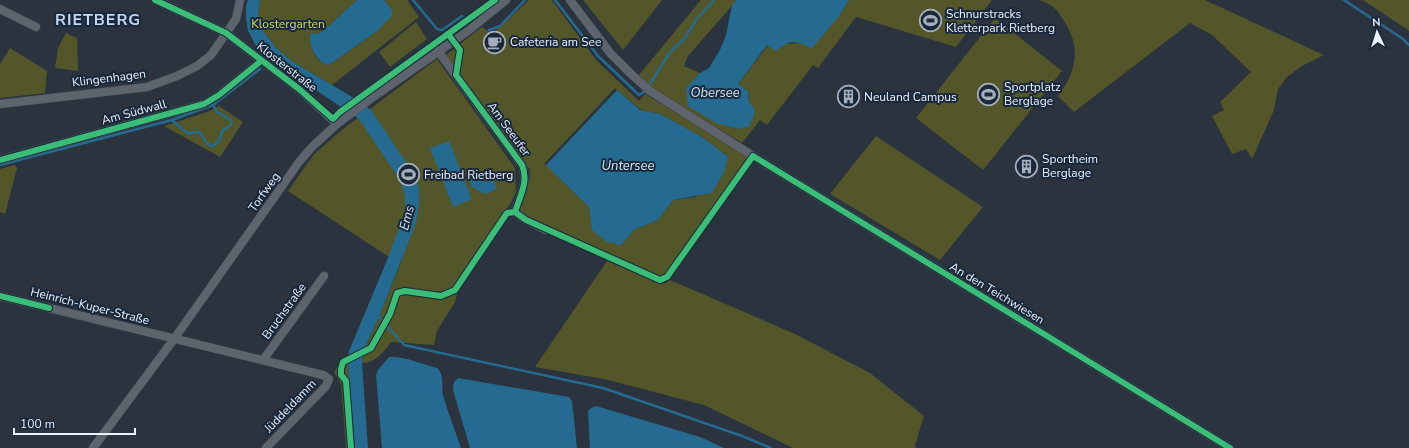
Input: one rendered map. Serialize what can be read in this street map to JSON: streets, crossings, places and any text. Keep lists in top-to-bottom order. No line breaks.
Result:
{"streets":{"street":["Klosterstraße","Klingenhagen","Am Südwall","Am Seeufer","Torfweg","An den Teichwiesen","Heinrich-Kuper-Straße","Bruchstraße","Jüddeldamm"]},"crossings":[["Klosterstraße","Klingenhagen"],["Klosterstraße","Am Südwall"],["Klosterstraße","Torfweg"],["Am Seeufer","Torfweg"],["Torfweg","Heinrich-Kuper-Straße"],["Bruchstraße","Jüddeldamm"]],"districts":["RIETBERG"],"water":["Obersee","Untersee","Ems"],"parks":["Klostergarten"],"places":{"sports":["Schnurstracks Kletterpark Rietberg","Sportplatz Berglage","Freibad Rietberg"],"cafe":["Cafeteria am See"],"building":["Neuland Campus","Sportheim Berglage"]},"scale_bar":"100 m","north":"top"}
